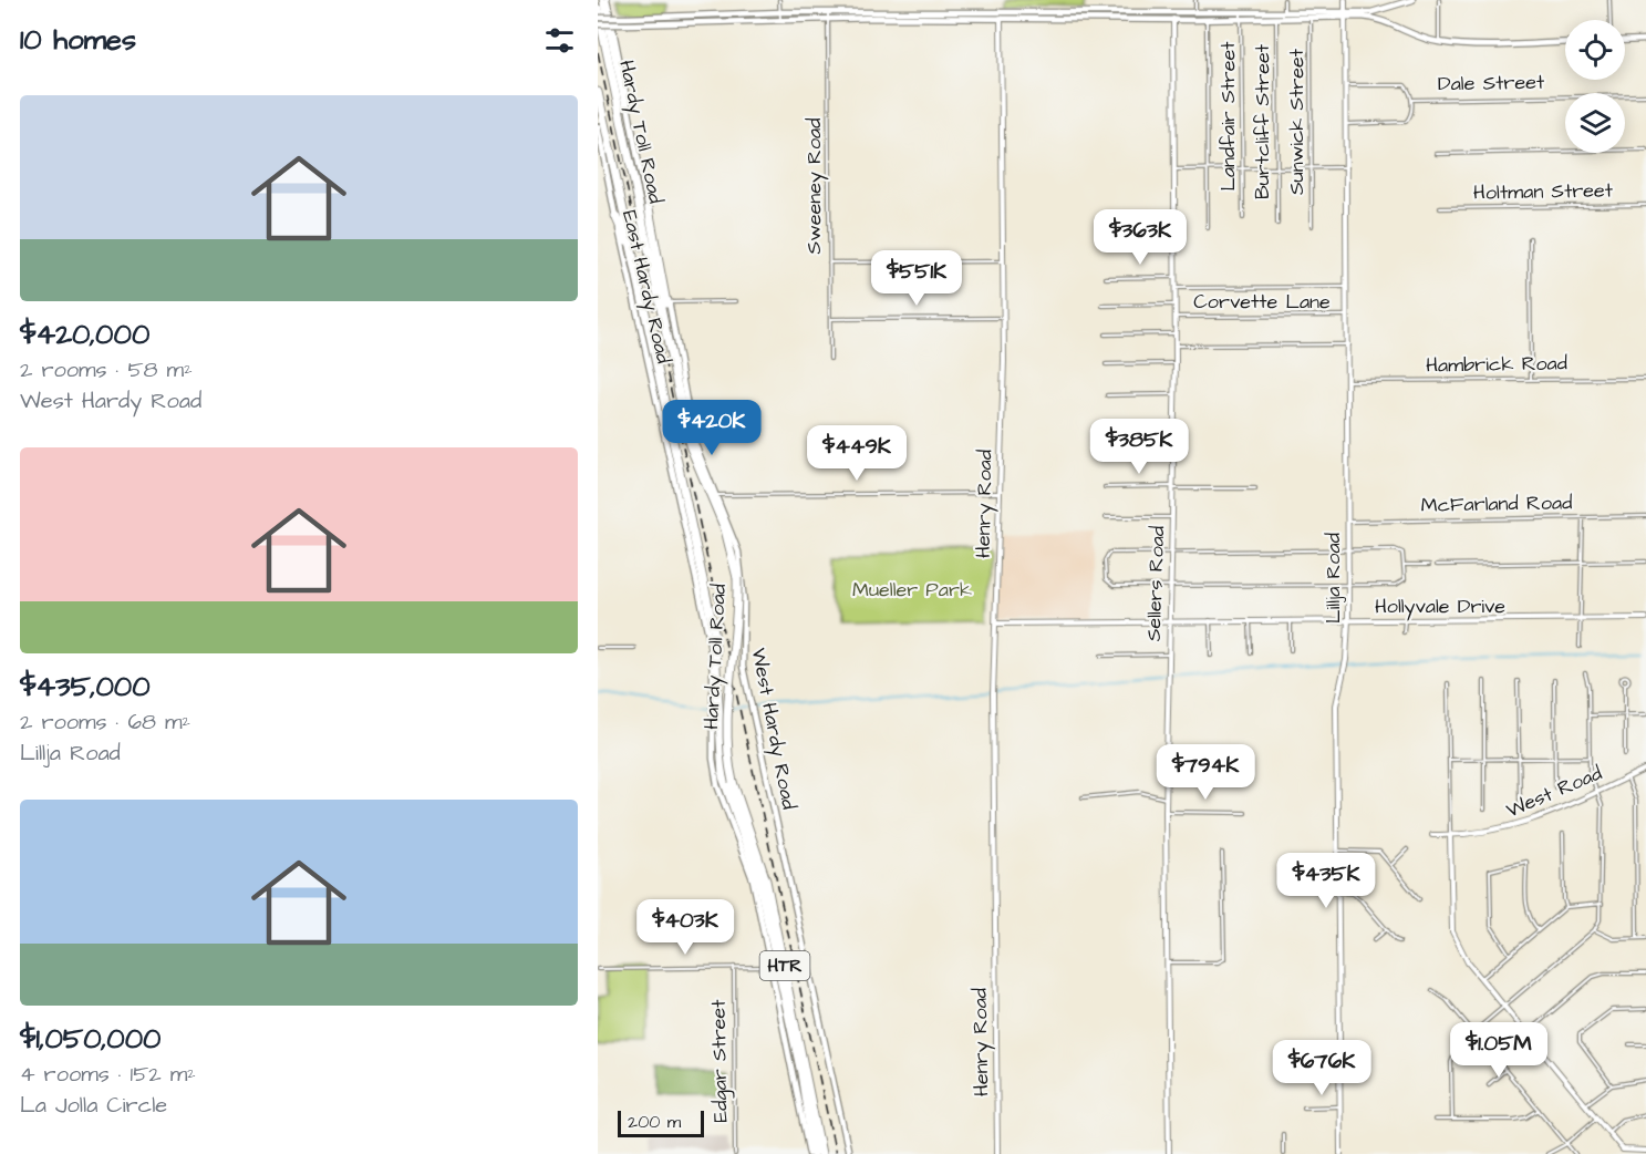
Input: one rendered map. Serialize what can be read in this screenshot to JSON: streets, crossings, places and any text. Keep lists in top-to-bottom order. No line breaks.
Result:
{"streets":{"highway":["Hardy Toll Road","HTR"],"main road":["East Hardy Road","West Hardy Road"],"street":["Dale Street","Landfair Street","Burtcliff Street","Sunwick Street","Sweeney Road","Holtman Street","Corvette Lane","Hambrick Road","Henry Road","McFarland Road","Lillja Road","Sellers Road","Hollyvale Drive","West Road","Edgar Street"]},"crossings":[["Dale Street","Lillja Road"],["Hardy Toll Road","East Hardy Road"],["Corvette Lane","Lillja Road"],["Corvette Lane","Sellers Road"],["Hambrick Road","Lillja Road"],["Henry Road","Hollyvale Drive"],["McFarland Road","Lillja Road"],["Lillja Road","Hollyvale Drive"],["Sellers Road","Hollyvale Drive"]],"parks":["Mueller Park"],"scale_bar":"200 m","page":{"heading":"10 homes","list":[{"name":"$420,000","note":"2 rooms · 58 m² · West Hardy Road"},{"name":"$435,000","note":"2 rooms · 68 m² · Lillja Road"},{"name":"$1,050,000","note":"4 rooms · 152 m² · La Jolla Circle"}],"price":["$363K","$551K","$420K","$385K","$449K","$794K","$435K","$403K","$1.05M","$676K"],"scale":"200 m"}}
